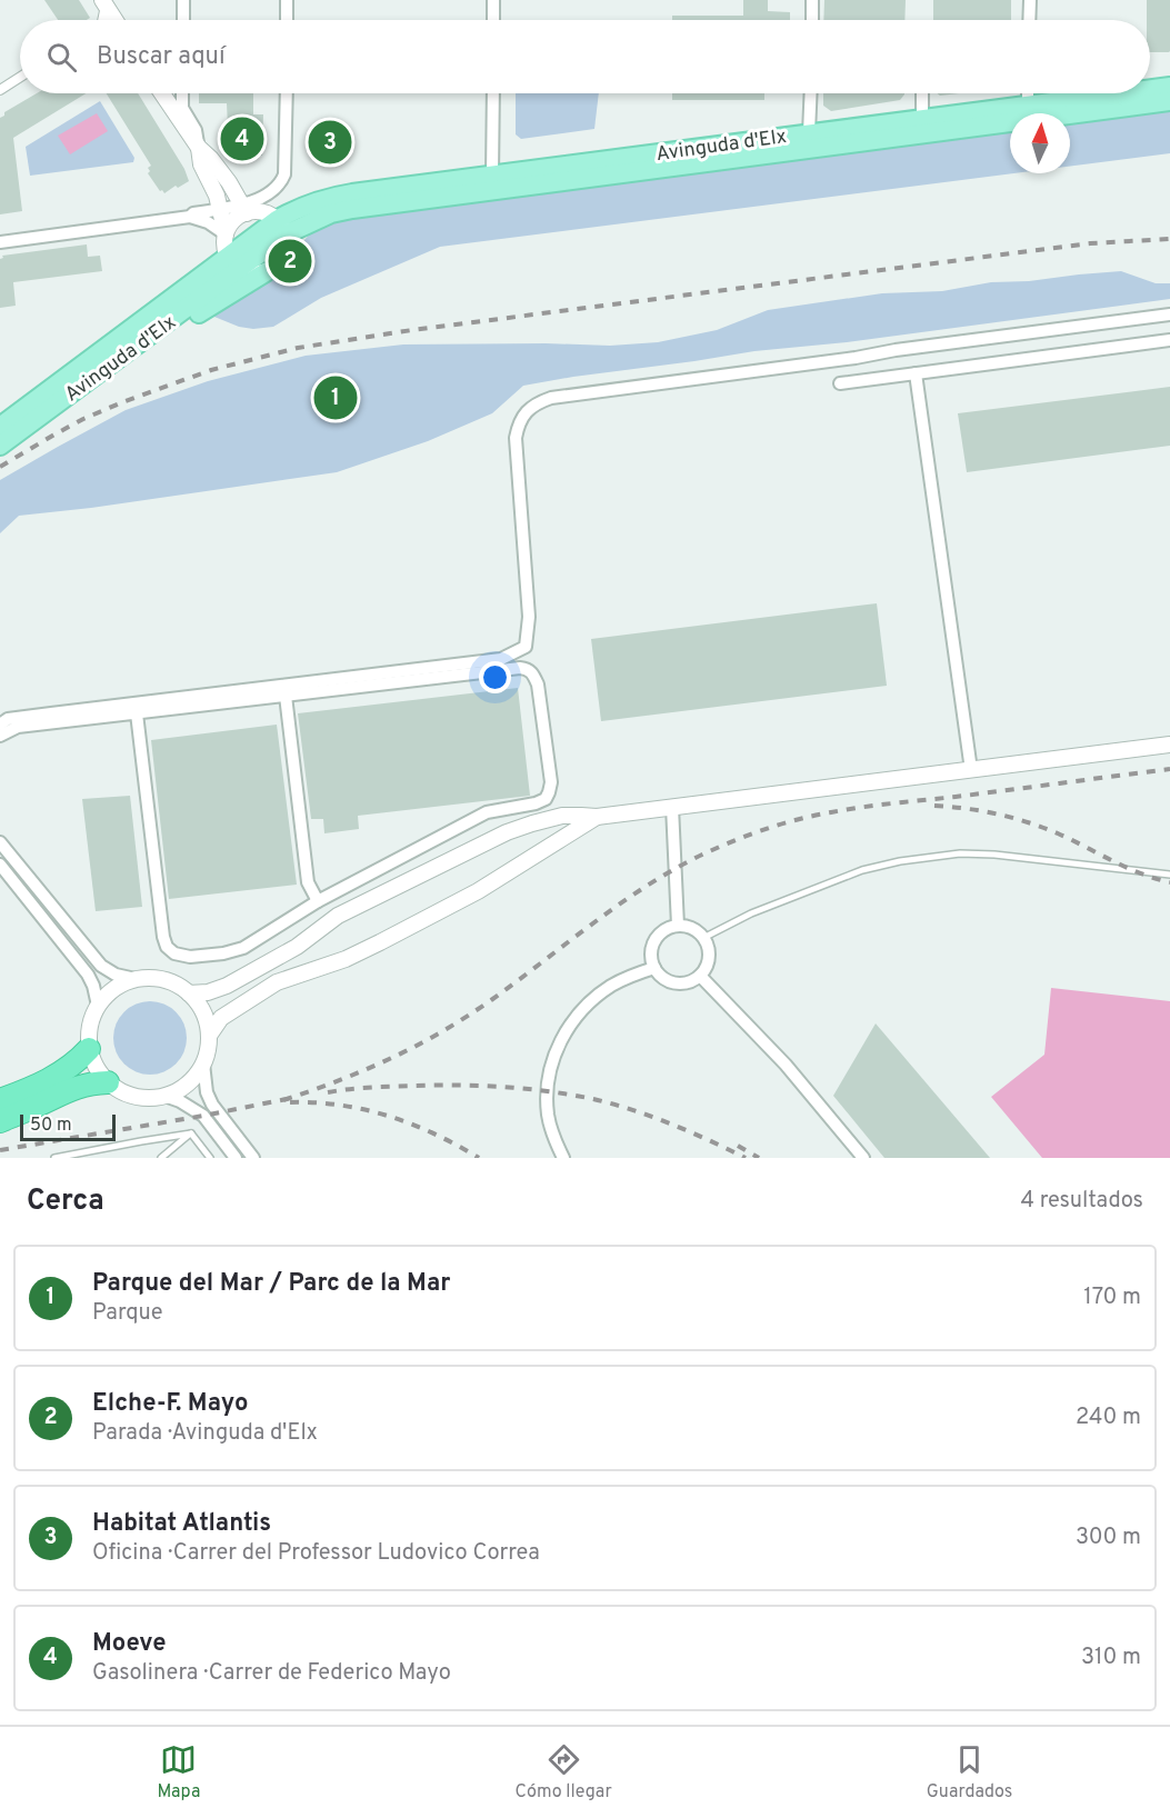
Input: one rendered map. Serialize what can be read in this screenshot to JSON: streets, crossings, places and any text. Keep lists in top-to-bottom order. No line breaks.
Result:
{"streets":{"main road":["Avinguda d'Elx"]},"scale_bar":"50 m","north":"top","page":{"search":"Buscar aquí","pins":["4","3","2","1"],"scale":"50 m","heading":["Cerca","4 resultados"],"list":[{"mark":"1","name":"Parque del Mar / Parc de la Mar","note":"Parque","value":"170 m"},{"mark":"2","name":"Elche-F. Mayo","note":"Parada · Avinguda d'Elx","value":"240 m"},{"mark":"3","name":"Habitat Atlantis","note":"Oficina · Carrer del Professor Ludovico Correa","value":"300 m"},{"mark":"4","name":"Moeve","note":"Gasolinera · Carrer de Federico Mayo","value":"310 m"}],"nav":["Mapa","Cómo llegar","Guardados"]}}
